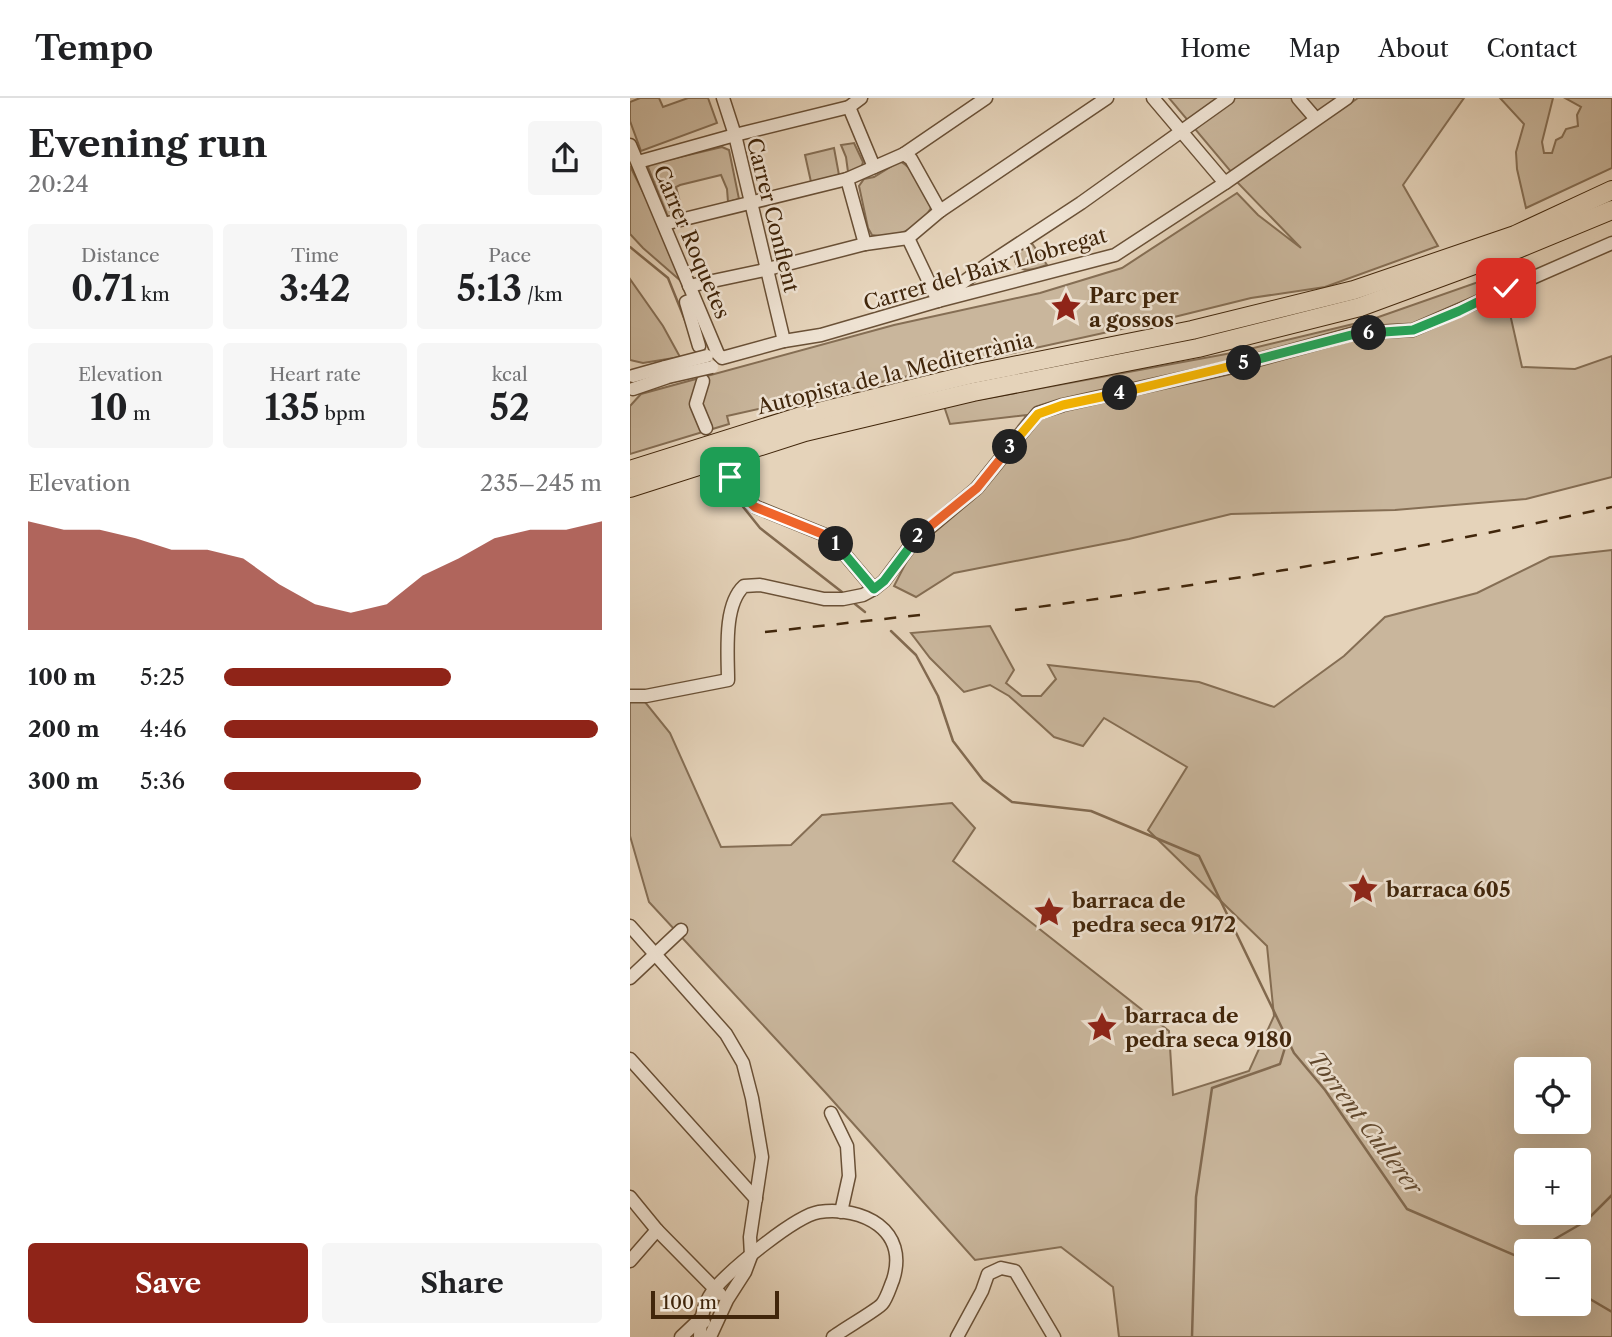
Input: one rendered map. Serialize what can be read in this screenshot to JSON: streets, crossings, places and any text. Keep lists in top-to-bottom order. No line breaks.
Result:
{"streets":{"highway":["Autopista de la Mediterrània"],"street":["Carrer Conflent","Carrer Roquetes","Carrer del Baix Llobregat"]},"crossings":[["Carrer Conflent","Carrer del Baix Llobregat"],["Carrer Roquetes","Carrer del Baix Llobregat"]],"water":["Torrent Cullerer"],"places":{"place":["Parc per a gossos","barraca 605","barraca de pedra seca 9172","barraca de pedra seca 9180"]},"scale_bar":"100 m","page":{"header":"Tempo","nav":["Home","Map","About","Contact"],"heading":["Evening run","20:24"],"stats":[["Distance","0.71 km"],["Time","3:42"],["Pace","5:13 /km"],["Elevation","10 m"],["Heart rate","135 bpm"],["kcal","52"]],"pins":["6","5","4","3","2","1"],"chart":["Elevation","235–245 m"],"list":[{"name":"100 m","note":"5:25"},{"name":"200 m","note":"4:46"},{"name":"300 m","note":"5:36"}],"map_buttons":["+","−"],"buttons":["Save","Share"],"scale":"100 m"}}
